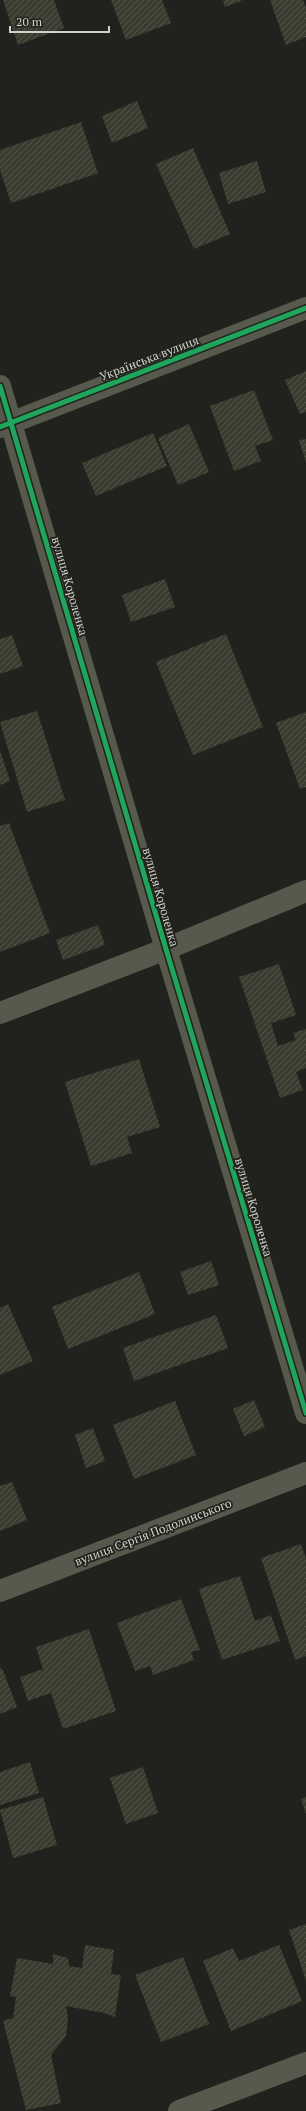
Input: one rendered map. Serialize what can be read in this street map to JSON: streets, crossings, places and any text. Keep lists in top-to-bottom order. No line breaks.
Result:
{"streets":{"street":["Українська вулиця","вулиця Короленка","вулиця Сергія Подолинського"]},"crossings":[["Українська вулиця","вулиця Короленка"]],"scale_bar":"20 m"}
